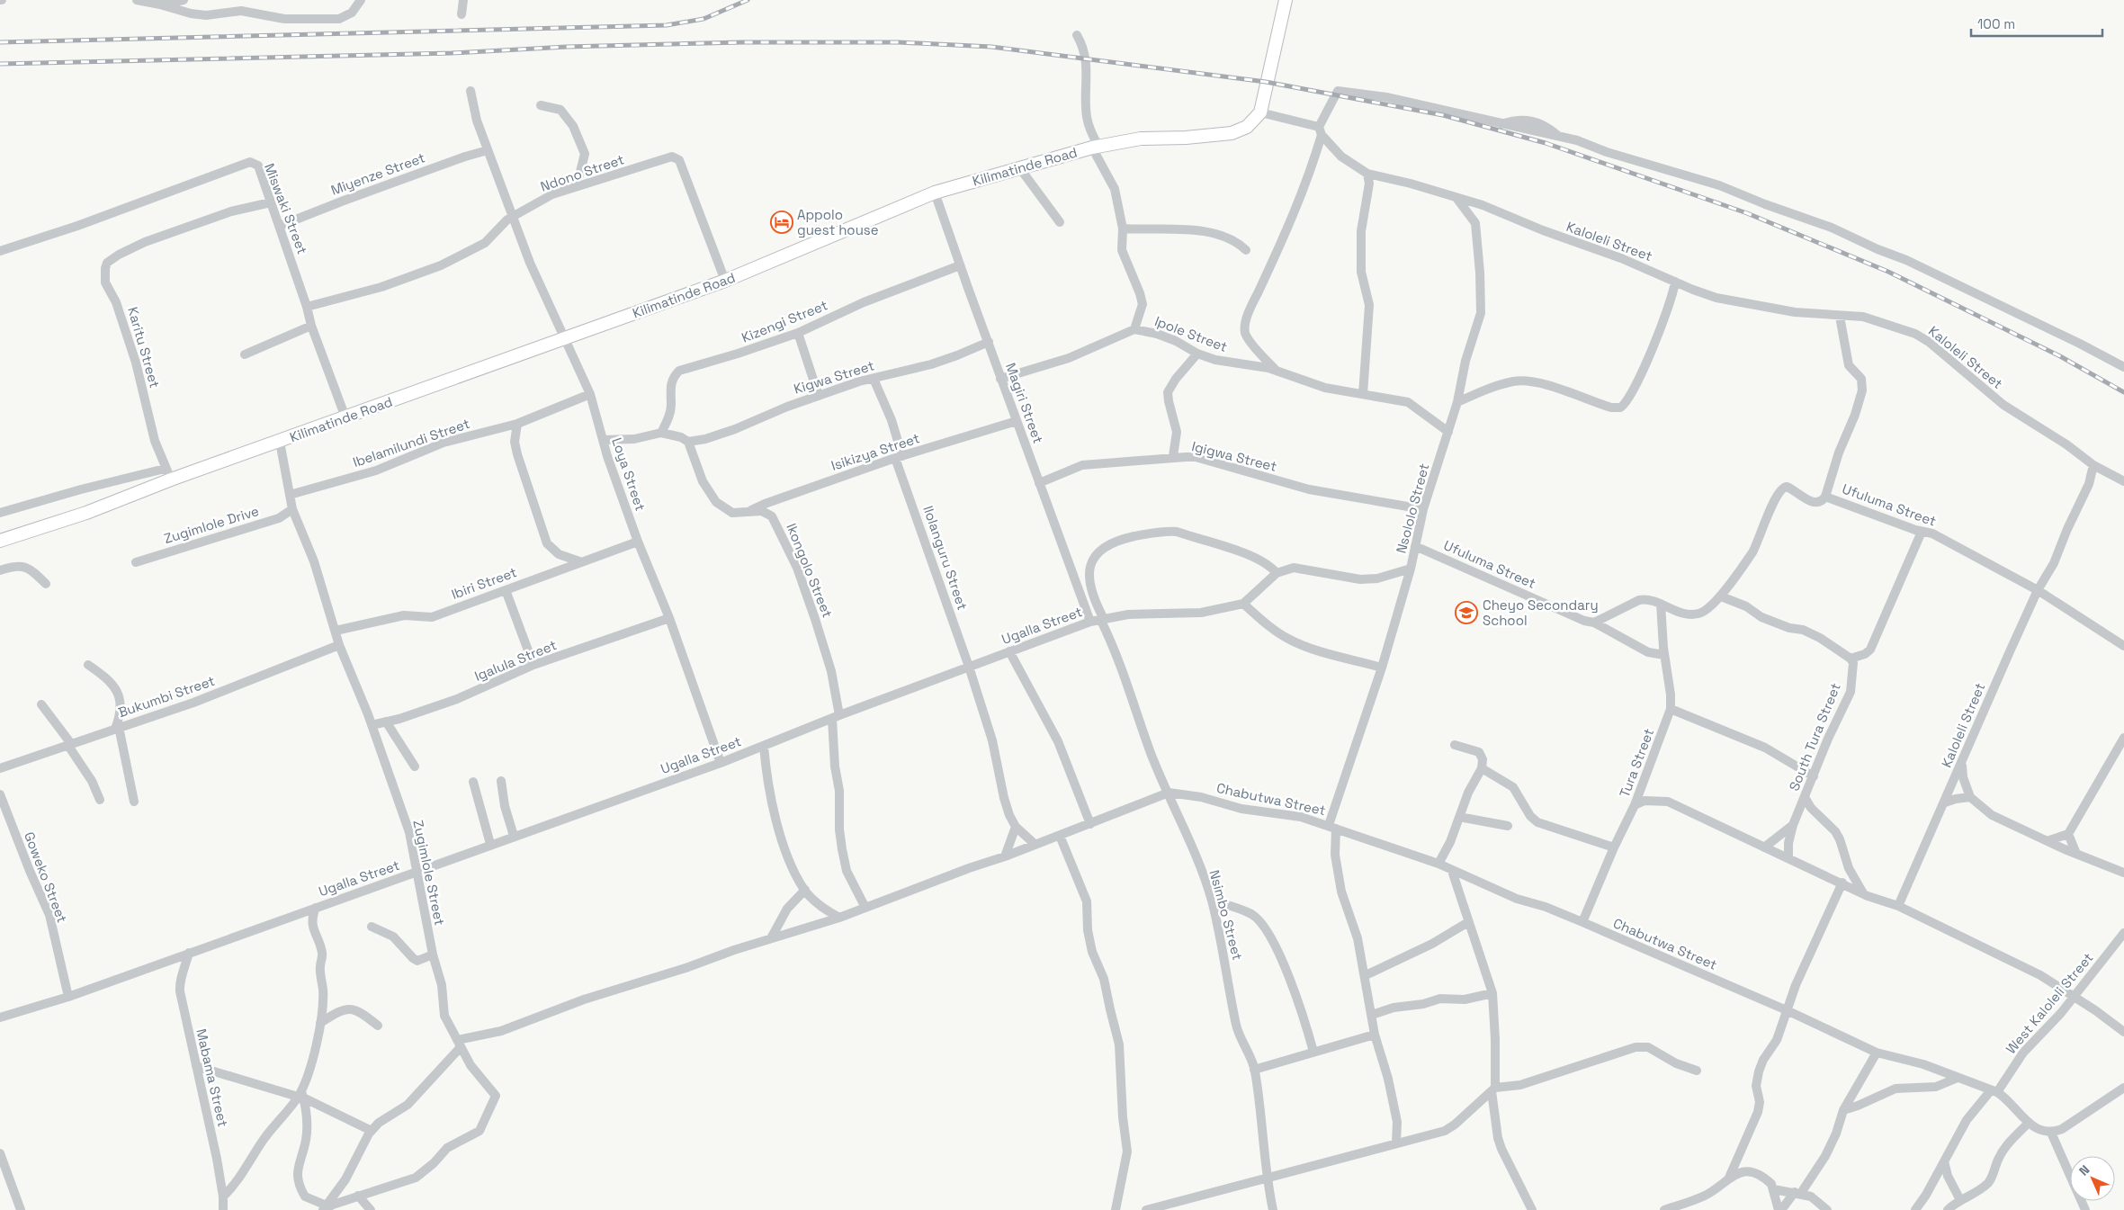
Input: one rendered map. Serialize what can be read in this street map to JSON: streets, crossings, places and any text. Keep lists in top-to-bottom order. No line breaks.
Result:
{"streets":{"main road":["Kilimatinde Road"],"street":["Ndono Street","Miyenze Street","Miswaki Street","Kaloleli Street","Kizengi Street","Ipole Street","Karitu Street","Kigwa Street","Magiri Street","Ibelamilundi Street","Isikizya Street","Igigwa Street","Loya Street","Ufuluma Street","Nsololo Street","Zugimlole Drive","Ilolanguru Street","Ikongolo Street","Ibiri Street","Ugalla Street","Igalula Street","Bukumbi Street","South Tura Street","Tura Street","Chabutwa Street","Zugimlole Street","Goweko Street","Nsimbo Street","West Kaloleli Street","Mabama Street"]},"crossings":[["Kilimatinde Road","Ndono Street"],["Kilimatinde Road","Miswaki Street"],["Kilimatinde Road","Karitu Street"],["Kilimatinde Road","Magiri Street"],["Kilimatinde Road","Loya Street"],["Kilimatinde Road","Zugimlole Street"],["Ndono Street","Miswaki Street"],["Ndono Street","Loya Street"],["Miyenze Street","Miswaki Street"],["Miyenze Street","Loya Street"],["Miswaki Street","Karitu Street"],["Kaloleli Street","Ufuluma Street"],["Kaloleli Street","Nsololo Street"],["Kizengi Street","Magiri Street"],["Ipole Street","Magiri Street"],["Ipole Street","Nsololo Street"],["Kigwa Street","Magiri Street"],["Kigwa Street","Ilolanguru Street"],["Kigwa Street","Ikongolo Street"],["Magiri Street","Isikizya Street"],["Magiri Street","Igigwa Street"],["Magiri Street","Ugalla Street"],["Ibelamilundi Street","Loya Street"],["Ibelamilundi Street","Zugimlole Street"],["Isikizya Street","Ilolanguru Street"],["Isikizya Street","Ikongolo Street"],["Igigwa Street","Nsololo Street"],["Loya Street","Ibiri Street"],["Loya Street","Ugalla Street"],["Loya Street","Igalula Street"],["Ufuluma Street","Nsololo Street"],["Ufuluma Street","Tura Street"],["Nsololo Street","Chabutwa Street"],["Zugimlole Drive","Zugimlole Street"],["Ilolanguru Street","Ugalla Street"],["Ikongolo Street","Ugalla Street"],["Ibiri Street","Zugimlole Street"],["Ugalla Street","Zugimlole Street"],["Ugalla Street","Goweko Street"],["Ugalla Street","Nsimbo Street"],["Ugalla Street","Mabama Street"],["Igalula Street","Zugimlole Street"],["Bukumbi Street","Zugimlole Street"],["Tura Street","Chabutwa Street"],["Chabutwa Street","Nsimbo Street"],["Chabutwa Street","West Kaloleli Street"]],"places":{"hotel":["Appolo guest house"],"school or university":["Cheyo Secondary School"]},"scale_bar":"100 m","north":"top left"}
